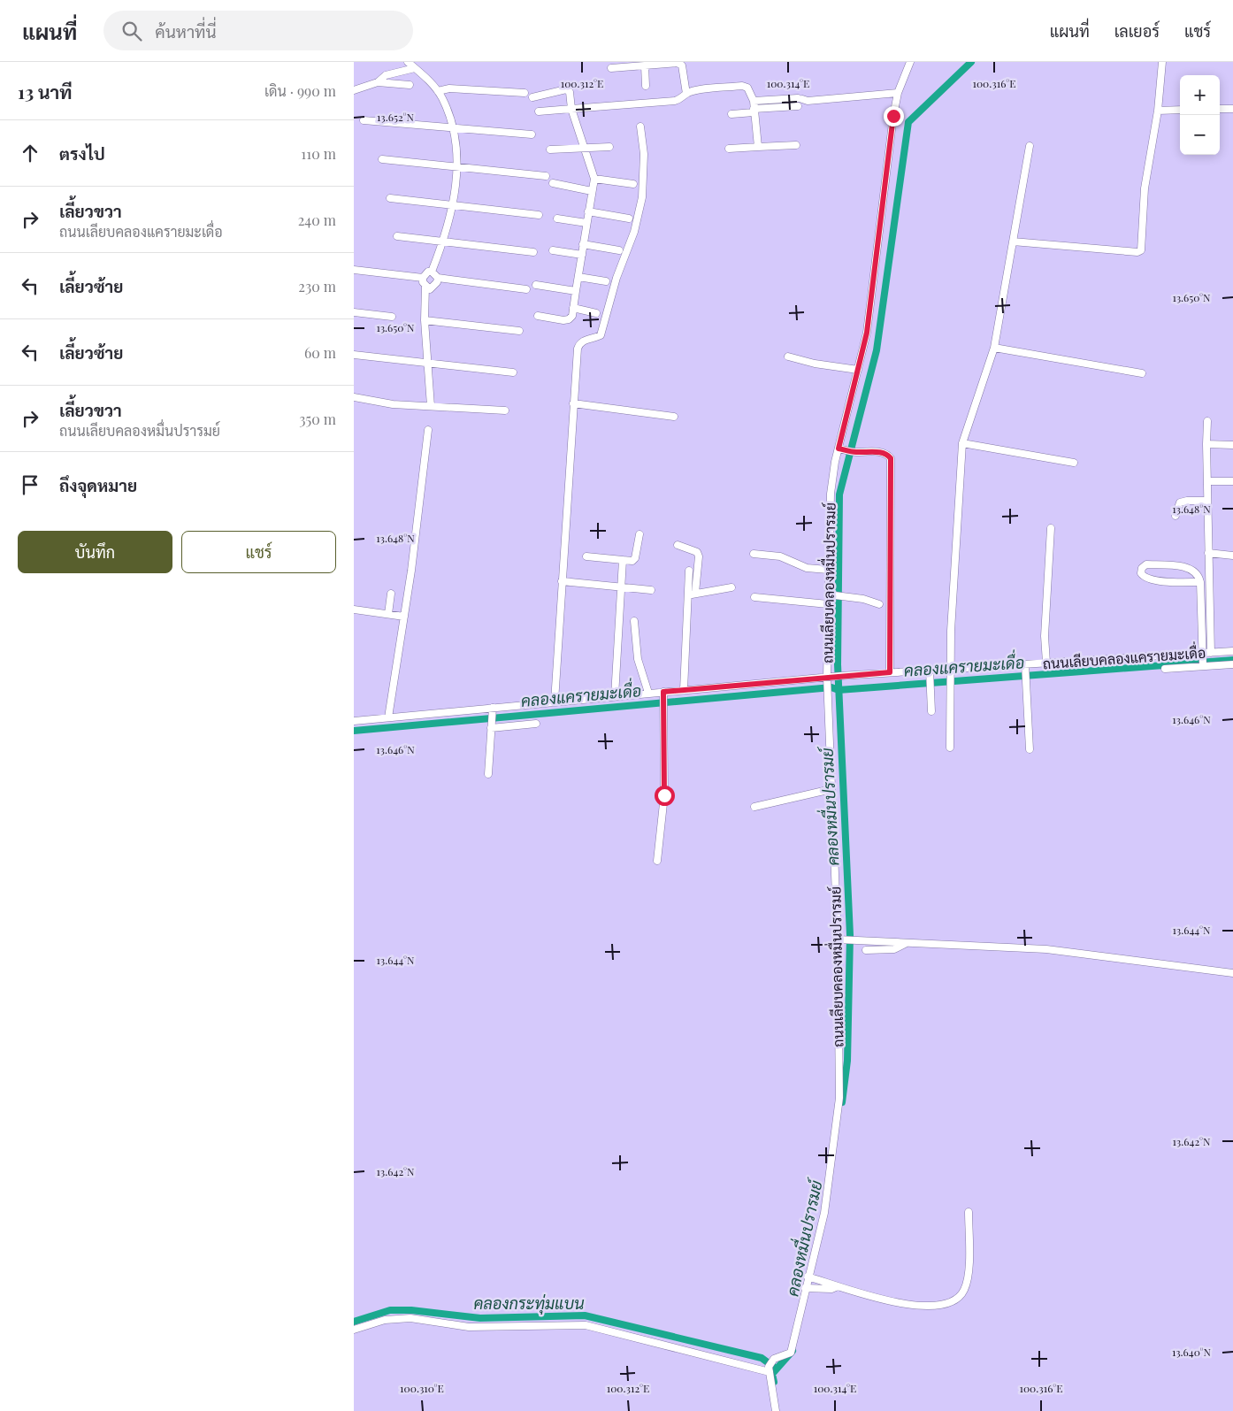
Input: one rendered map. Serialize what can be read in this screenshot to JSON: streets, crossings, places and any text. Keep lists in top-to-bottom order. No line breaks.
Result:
{"streets":{"street":["ถนนเลียบคลองหมื่นปรารมย์","ถนนเลียบคลองแครายมะเดื่อ"]},"crossings":[["ถนนเลียบคลองหมื่นปรารมย์","ถนนเลียบคลองแครายมะเดื่อ"]],"water":["คลองแครายมะเดื่อ","คลองหมื่นปรารมย์","คลองกระทุ่มแบน"],"page":{"header":"แผนที่","search":"ค้นหาที่นี่","nav":["แผนที่","เลเยอร์","แชร์"],"heading":["13 นาที","เดิน · 990 m"],"map_buttons":["+","−"],"list":[["ตรงไป","110 m"],["เลี้ยวขวา","ถนนเลียบคลองแครายมะเดื่อ","240 m"],["เลี้ยวซ้าย","230 m"],["เลี้ยวซ้าย","60 m"],["เลี้ยวขวา","ถนนเลียบคลองหมื่นปรารมย์","350 m"],"ถึงจุดหมาย"],"buttons":["บันทึก","แชร์"]},"coordinates":["100.312°E","100.314°E","100.316°E","13.652°N","13.650°N","13.648°N","13.646°N","13.644°N","13.642°N","13.640°N","100.310°E"]}
